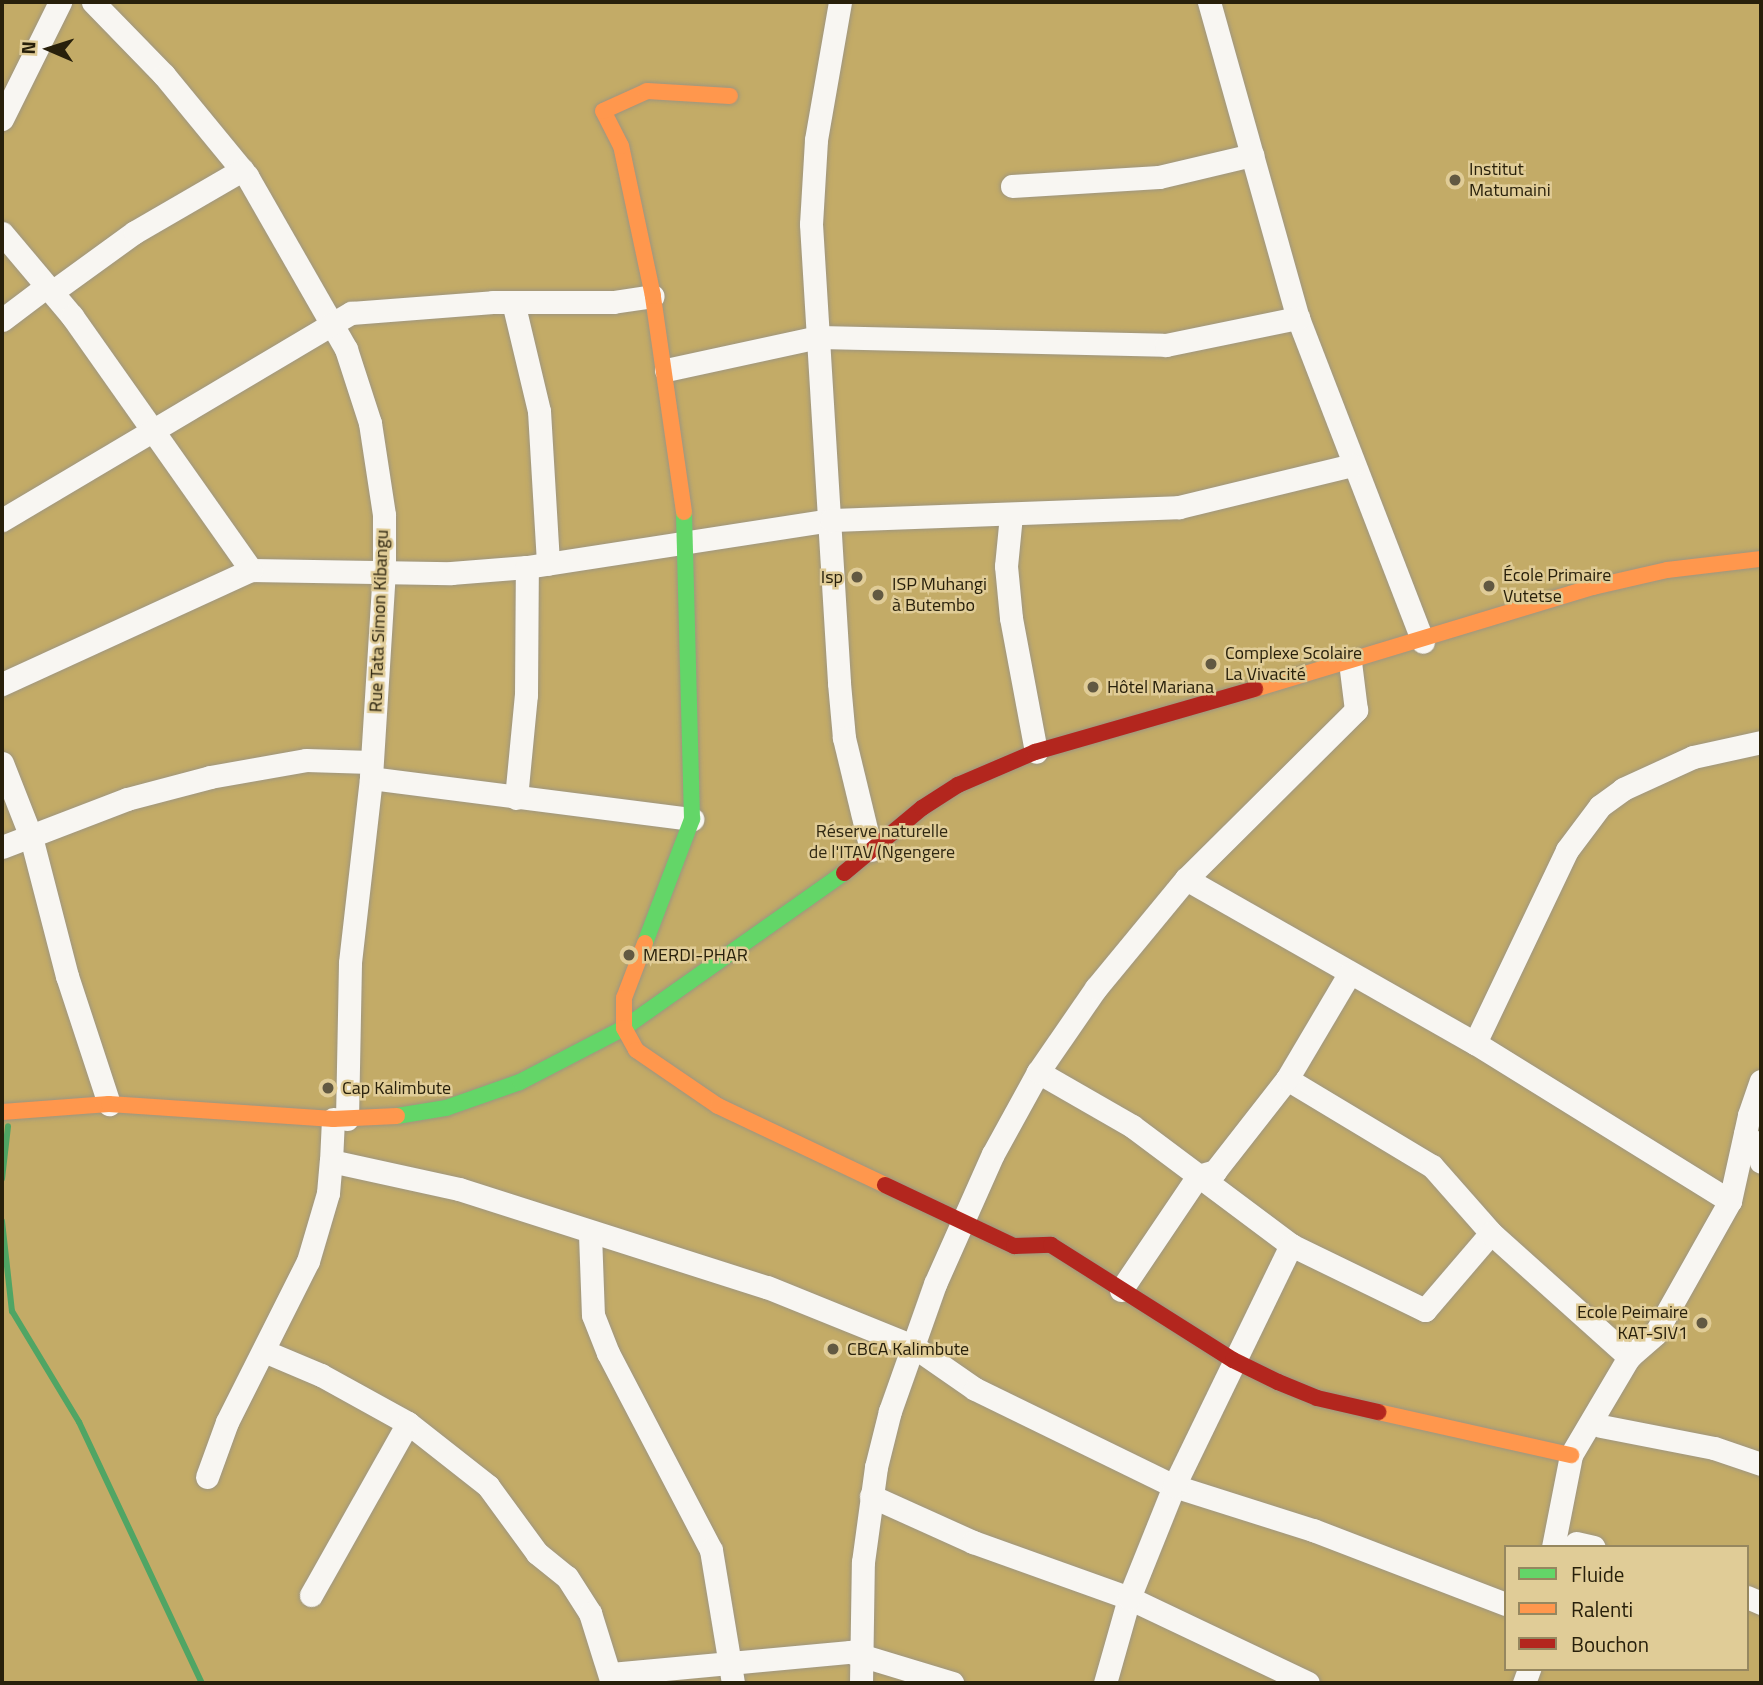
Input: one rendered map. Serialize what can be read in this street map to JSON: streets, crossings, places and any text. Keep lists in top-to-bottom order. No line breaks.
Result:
{"streets":{"street":["Rue Tata Simon Kibangu"]},"parks":["Réserve naturelle de l'ITAV (Ngengere"],"places":["Institut Matumaini","Isp","École Primaire Vutetse","ISP Muhangi à Butembo","Complexe Scolaire La Vivacité","Hôtel Mariana","MERDI-PHAR","Cap Kalimbute","Ecole Peimaire KAT-SIV1","CBCA Kalimbute"],"legend":["Fluide","Ralenti","Bouchon"],"north":"left"}
